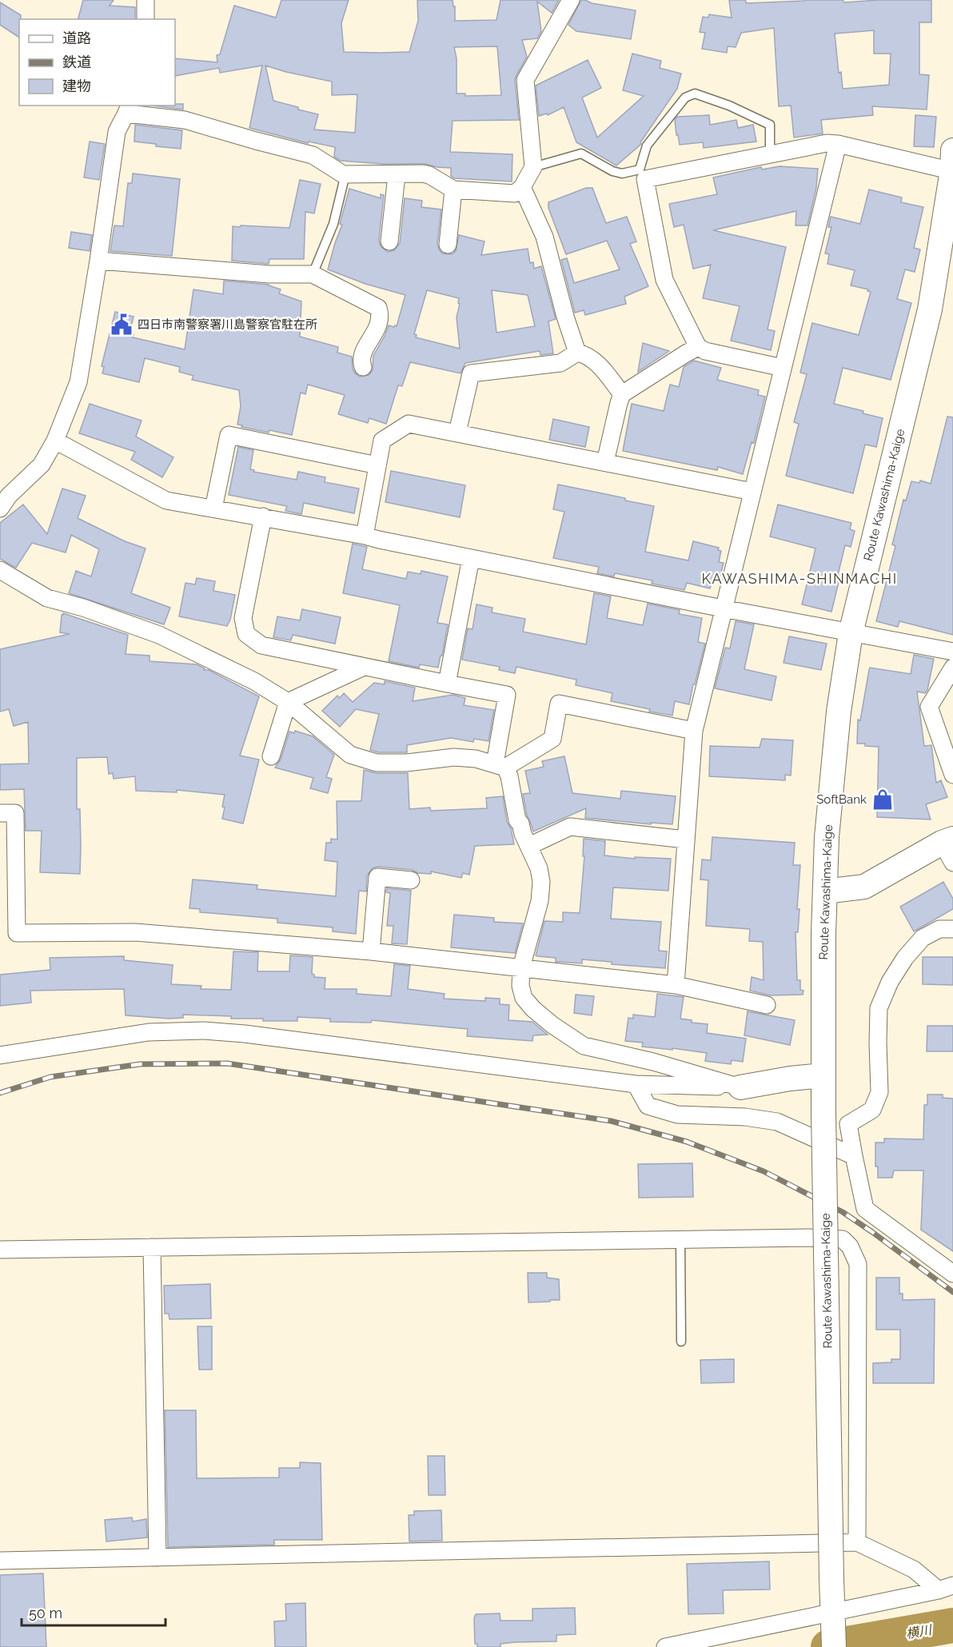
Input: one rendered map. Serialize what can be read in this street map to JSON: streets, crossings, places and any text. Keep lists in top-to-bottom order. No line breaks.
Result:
{"streets":{"main road":["Route Kawashima-Kaige"]},"districts":["KAWASHIMA-SHINMACHI"],"water":["横川"],"places":{"public building":["四日市南警察署川島警察官駐在所"],"shop":["SoftBank"]},"legend":["道路","鉄道","建物"],"scale_bar":"50 m"}
